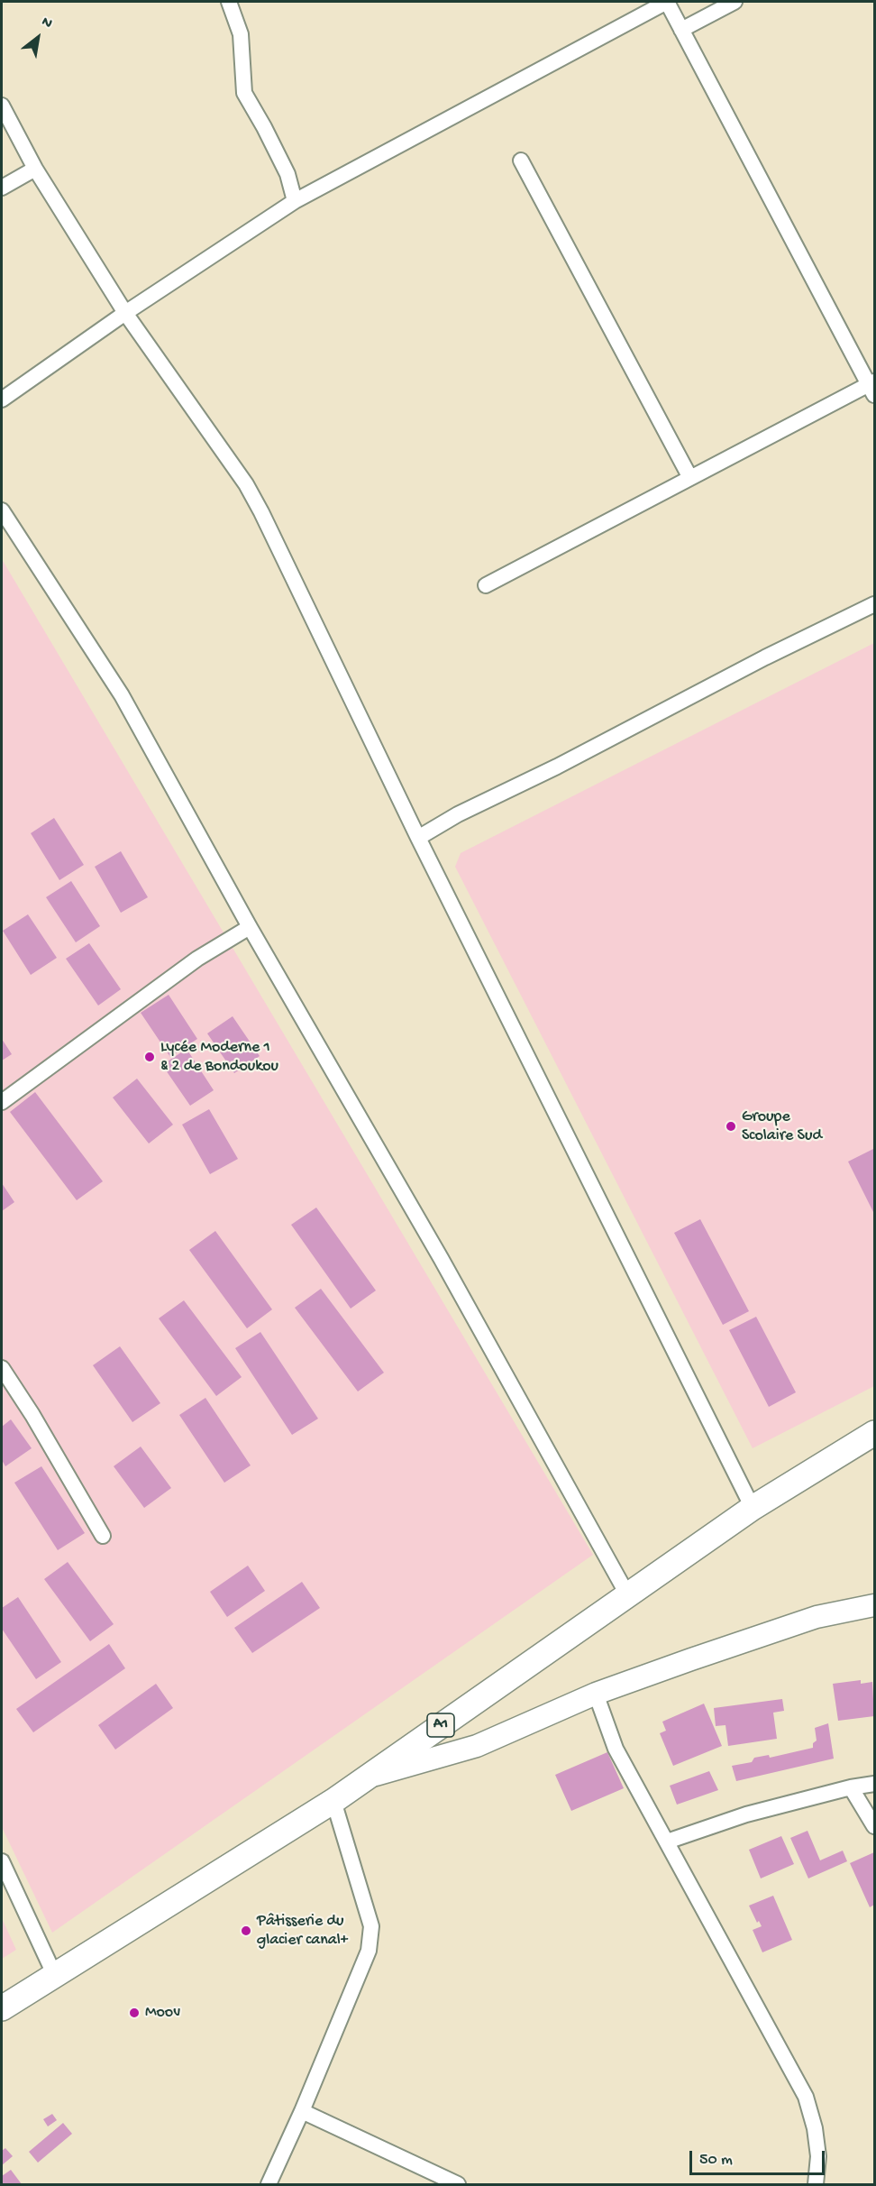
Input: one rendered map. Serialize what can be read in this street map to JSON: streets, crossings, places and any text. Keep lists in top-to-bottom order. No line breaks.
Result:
{"streets":{"main road":["A1"]},"places":["Lycée Moderne 1 & 2 de Bondoukou","Groupe Scolaire Sud","Pâtisserie du glacier canal+","Moov"],"scale_bar":"50 m","north":"top right"}
